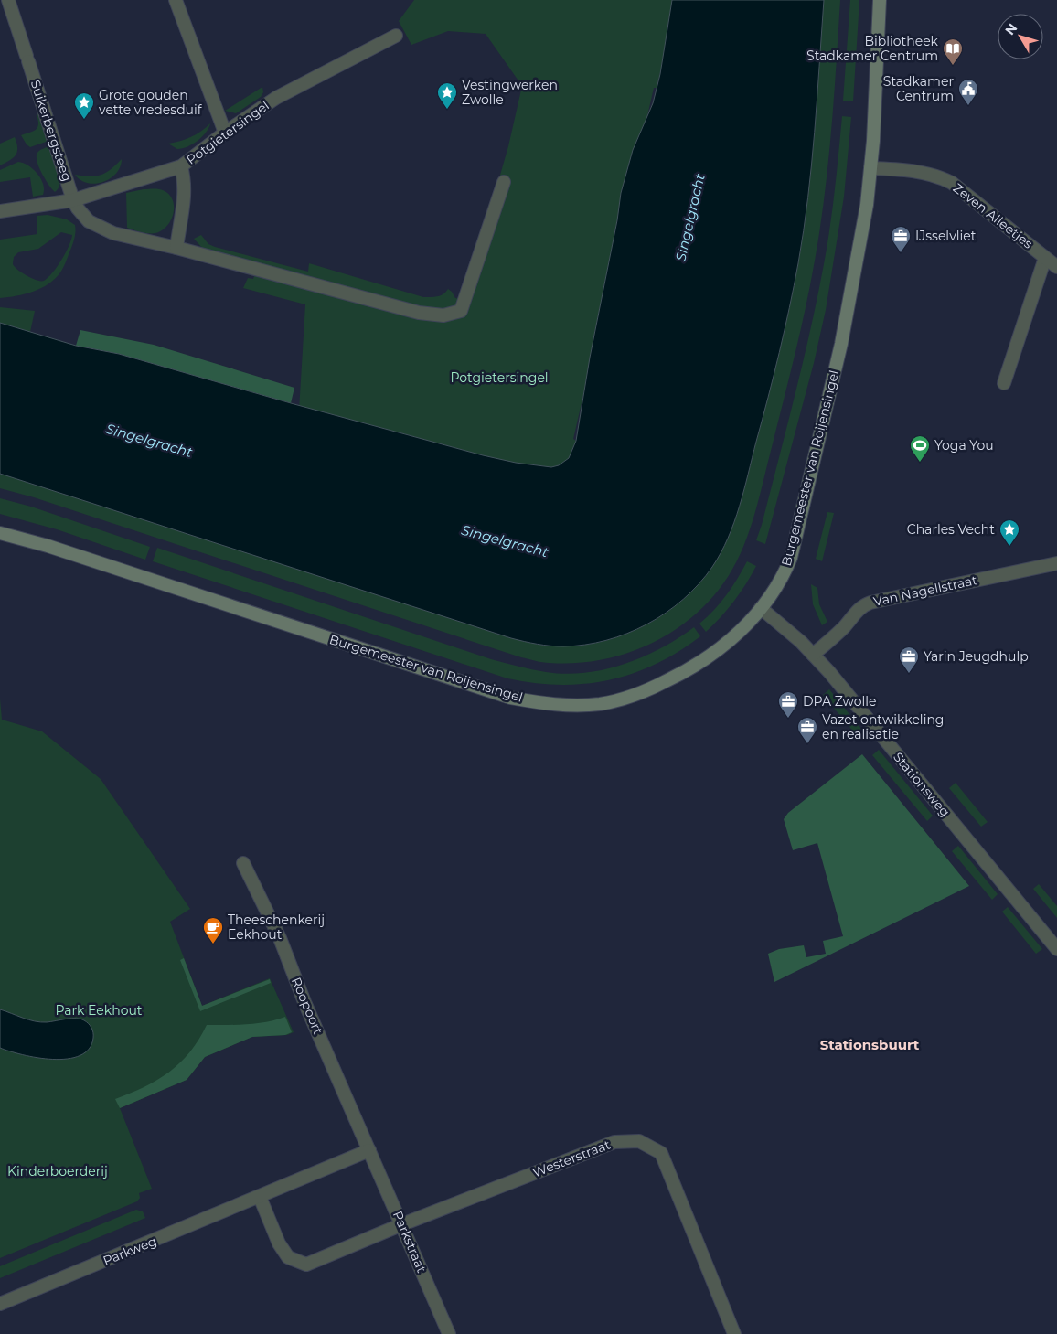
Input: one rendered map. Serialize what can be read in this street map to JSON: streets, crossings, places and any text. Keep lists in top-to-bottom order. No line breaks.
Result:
{"streets":{"main road":["Burgemeester van Roijensingel"],"street":["Suikerbergsteeg","Potgietersingel","Zeven Alleetjes","Van Nagellstraat","Stationsweg","Roopoort","Westerstraat","Parkstraat","Parkweg"]},"crossings":[["Suikerbergsteeg","Potgietersingel"],["Zeven Alleetjes","Burgemeester van Roijensingel"],["Burgemeester van Roijensingel","Stationsweg"],["Van Nagellstraat","Stationsweg"],["Roopoort","Parkstraat"],["Roopoort","Parkweg"],["Westerstraat","Parkstraat"],["Parkstraat","Parkweg"]],"districts":["Stationsbuurt"],"water":["Singelgracht"],"parks":["Potgietersingel","Park Eekhout","Kinderboerderij"],"places":{"library":["Bibliotheek Stadkamer Centrum"],"public building":["Stadkamer Centrum"],"place":["Vestingwerken Zwolle","Grote gouden vette vredesduif","Charles Vecht"],"office":["IJsselvliet","Yarin Jeugdhulp","DPA Zwolle","Vazet ontwikkeling en realisatie"],"sports":["Yoga You"],"cafe":["Theeschenkerij Eekhout"]},"north":"top left"}
